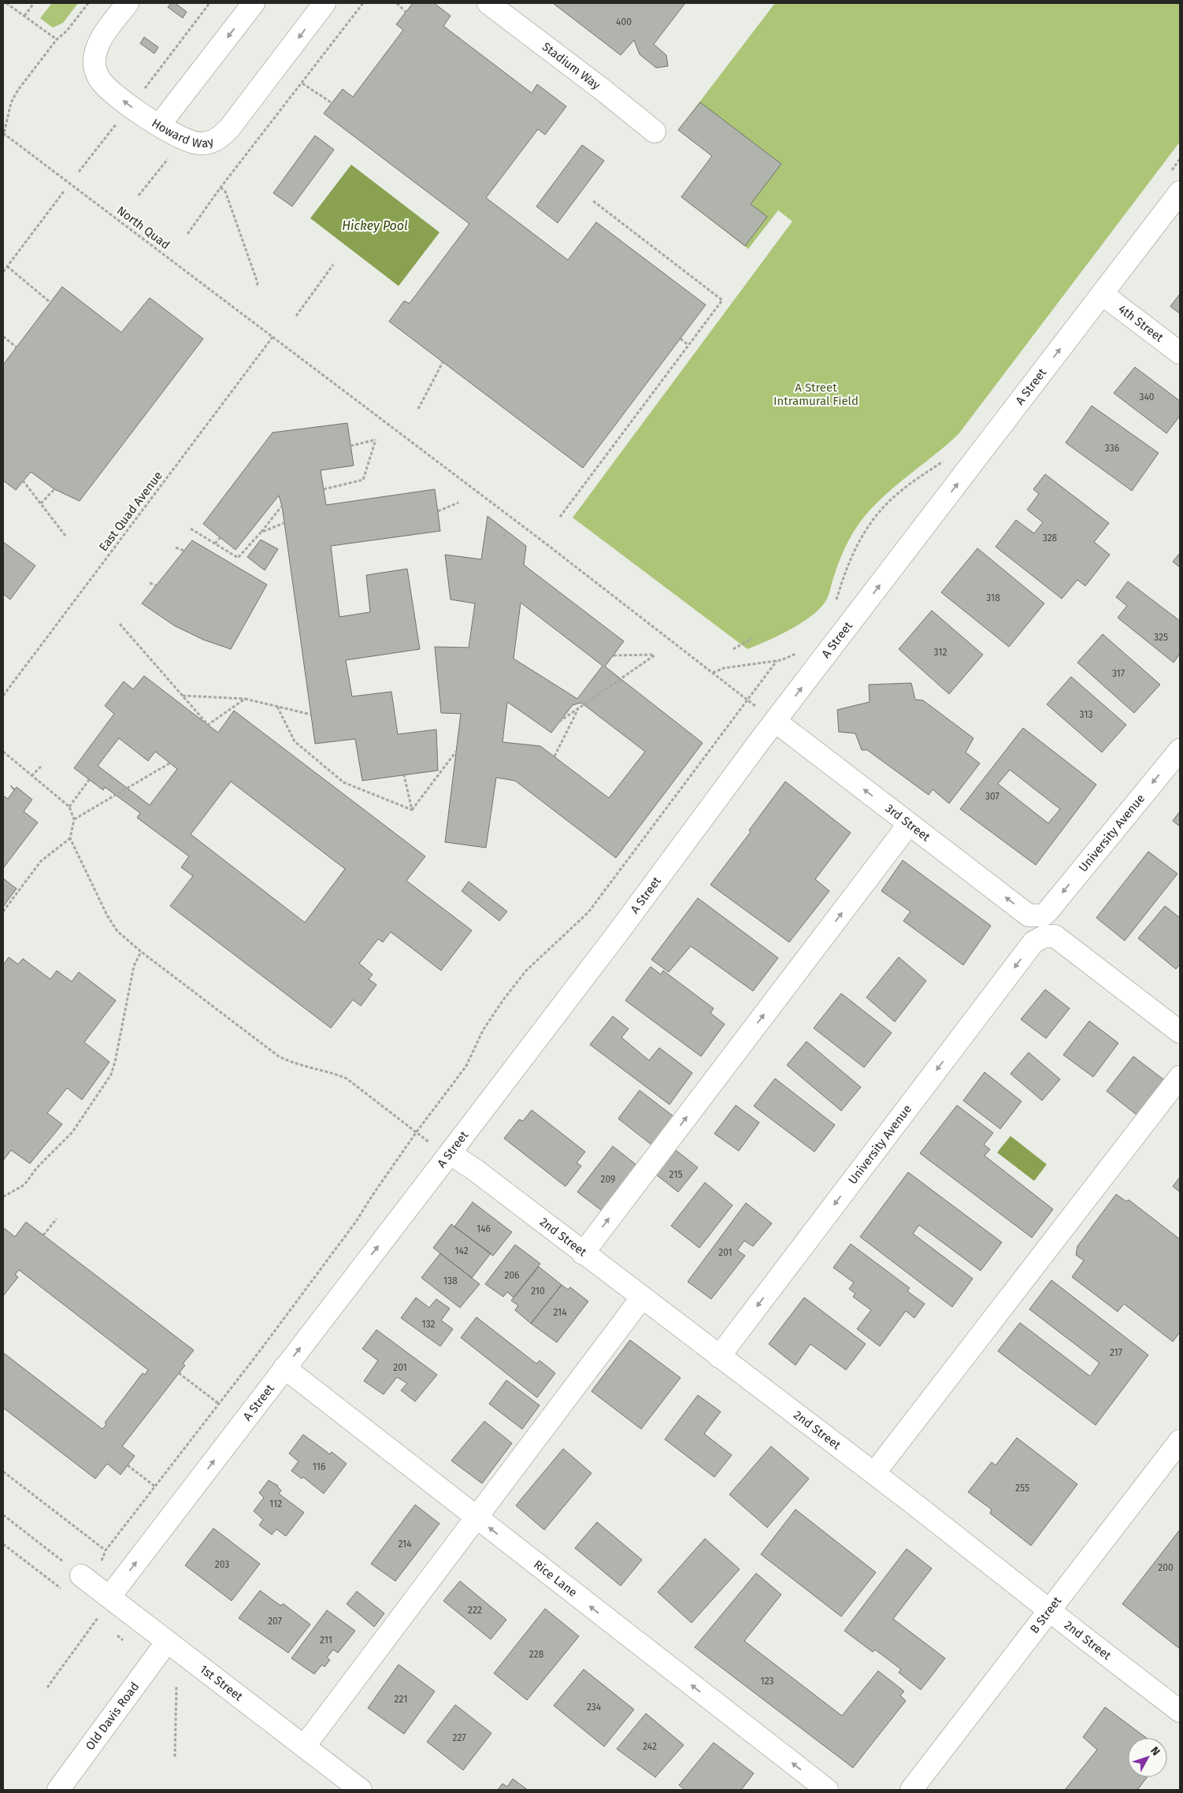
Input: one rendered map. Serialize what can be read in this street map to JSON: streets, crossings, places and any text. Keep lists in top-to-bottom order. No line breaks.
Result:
{"streets":{"street":["Stadium Way","Howard Way","4th Street","A Street","3rd Street","University Avenue","2nd Street","Rice Lane","B Street","1st Street","Old Davis Road"],"path":["North Quad","East Quad Avenue"]},"crossings":[["North Quad","A Street"],["North Quad","East Quad Avenue"],["North Quad","3rd Street"],["4th Street","A Street"],["A Street","3rd Street"],["A Street","2nd Street"],["A Street","Rice Lane"],["A Street","1st Street"],["3rd Street","University Avenue"],["University Avenue","2nd Street"],["2nd Street","B Street"],["1st Street","Old Davis Road"]],"one_way":["A Street","3rd Street","Rice Lane"],"water":["Hickey Pool"],"parks":["A Street Intramural Field"],"house_numbers":["400","340","336","328","318","325","312","317","313","307","215","209","146","142","201","206","138","210","214","132","217","201","116","255","112","214","203","200","222","207","211","228","123","221","234","227","242"],"north":"top right"}
